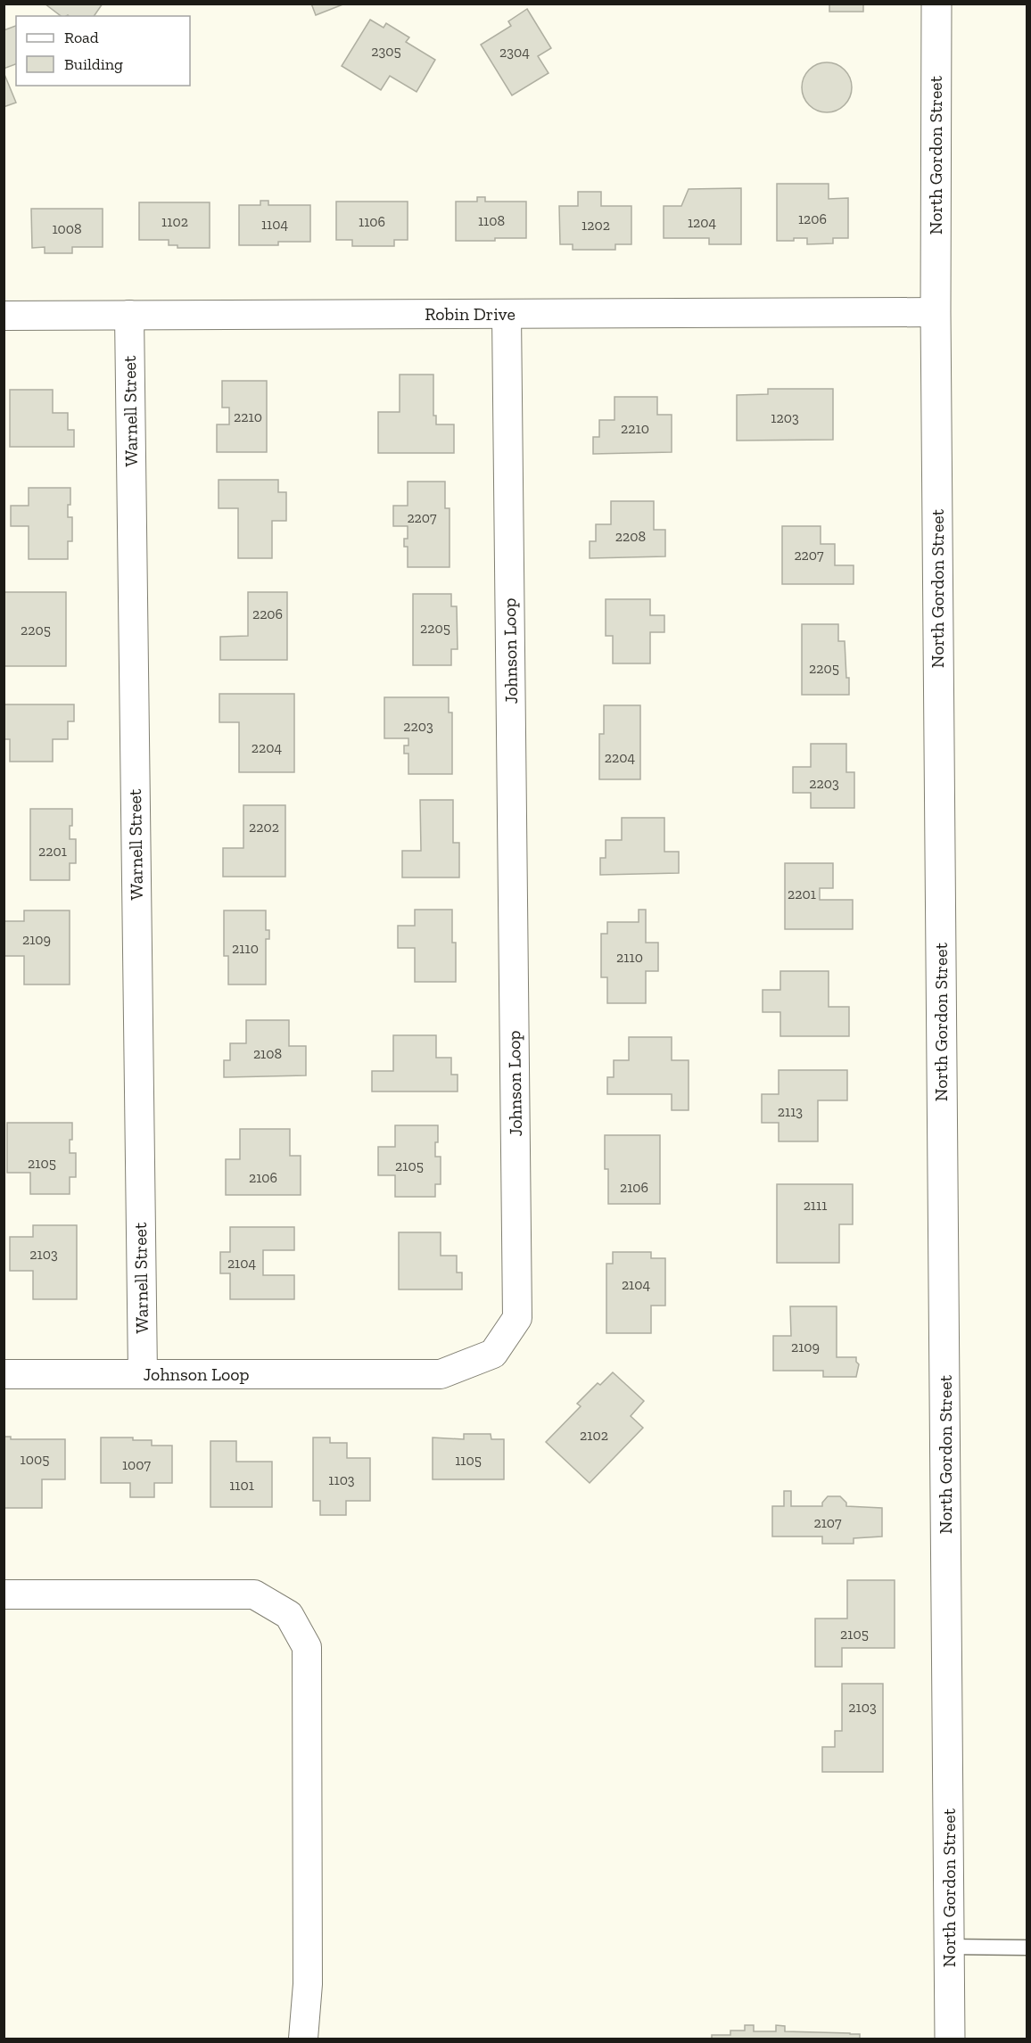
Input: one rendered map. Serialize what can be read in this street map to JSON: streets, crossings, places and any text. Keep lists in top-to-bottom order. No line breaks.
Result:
{"streets":{"street":["North Gordon Street","Robin Drive","Warnell Street","Johnson Loop"]},"crossings":[["North Gordon Street","Robin Drive"],["Robin Drive","Warnell Street"],["Robin Drive","Johnson Loop"],["Warnell Street","Johnson Loop"]],"house_numbers":["2305","2304","1206","1108","1102","1106","1204","1104","1202","1008","2210","1203","2210","2207","2208","2207","2206","2205","2205","2205","2203","2204","2204","2203","2202","2201","2201","2109","2110","2110","2108","2113","2105","2105","2106","2106","2111","2103","2104","2104","2109","2102","1005","1105","1007","1103","1101","2107","2105","2103"],"legend":["Road","Building"]}
